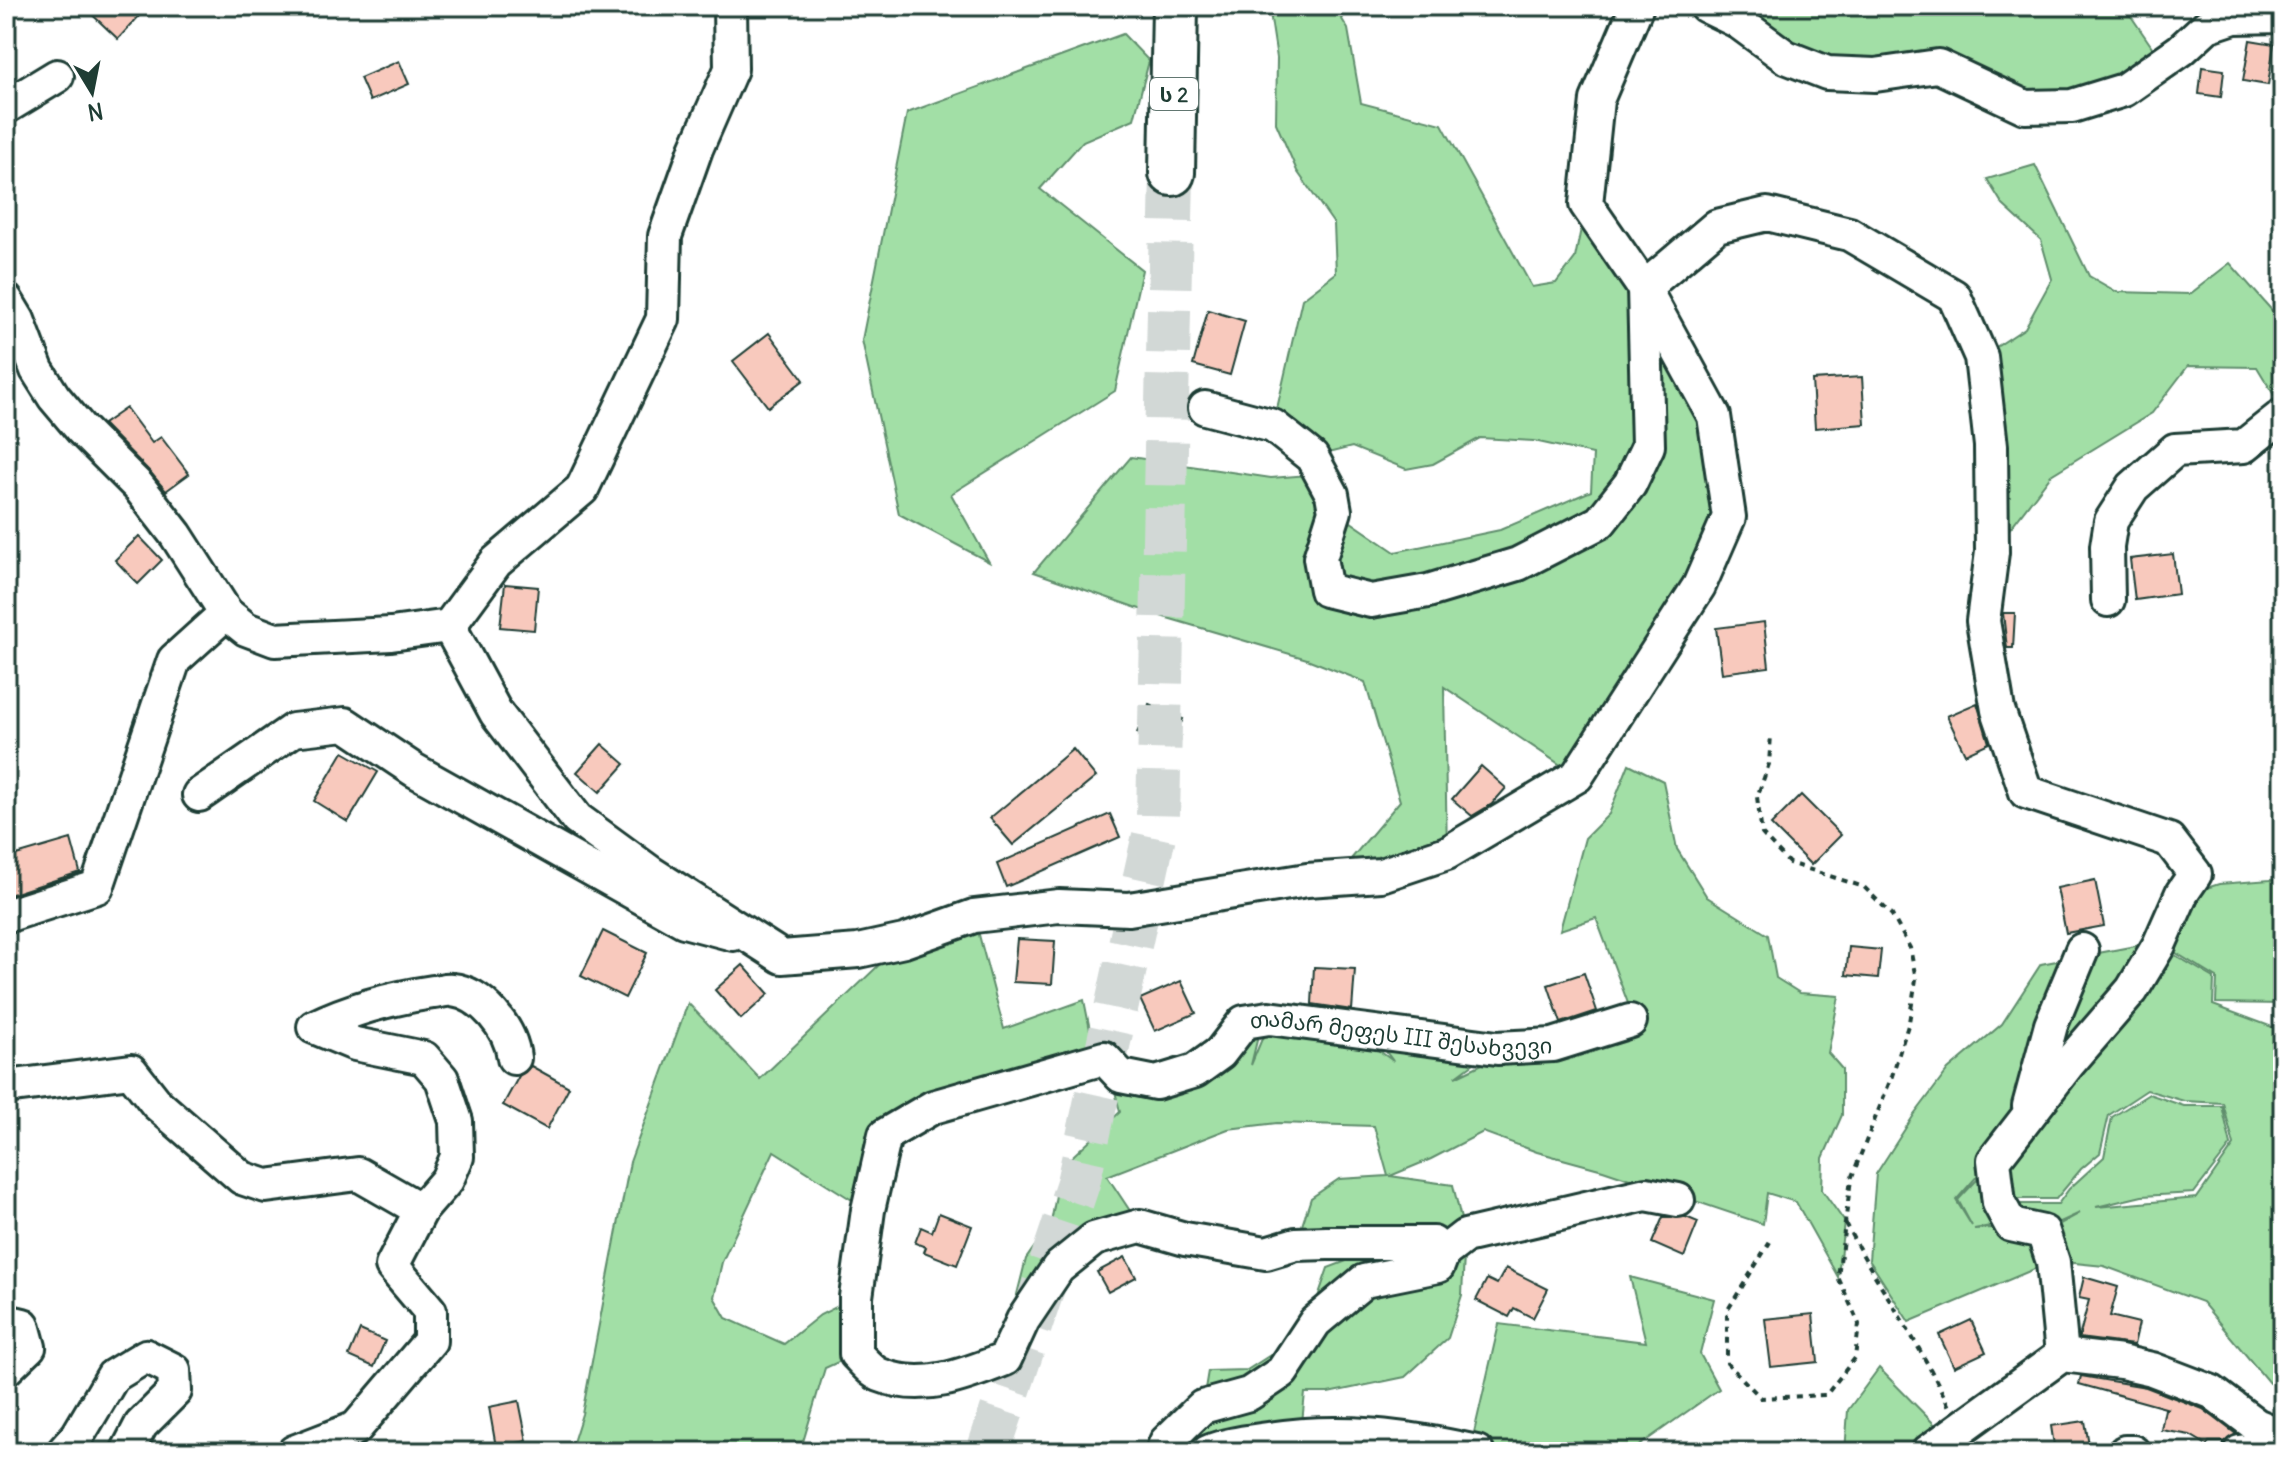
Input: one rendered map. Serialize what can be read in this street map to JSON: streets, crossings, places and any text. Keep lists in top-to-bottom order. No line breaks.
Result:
{"streets":{"highway":["ს 2"],"street":["თამარ მეფეს III შესახვევი"]},"north":"bottom"}
